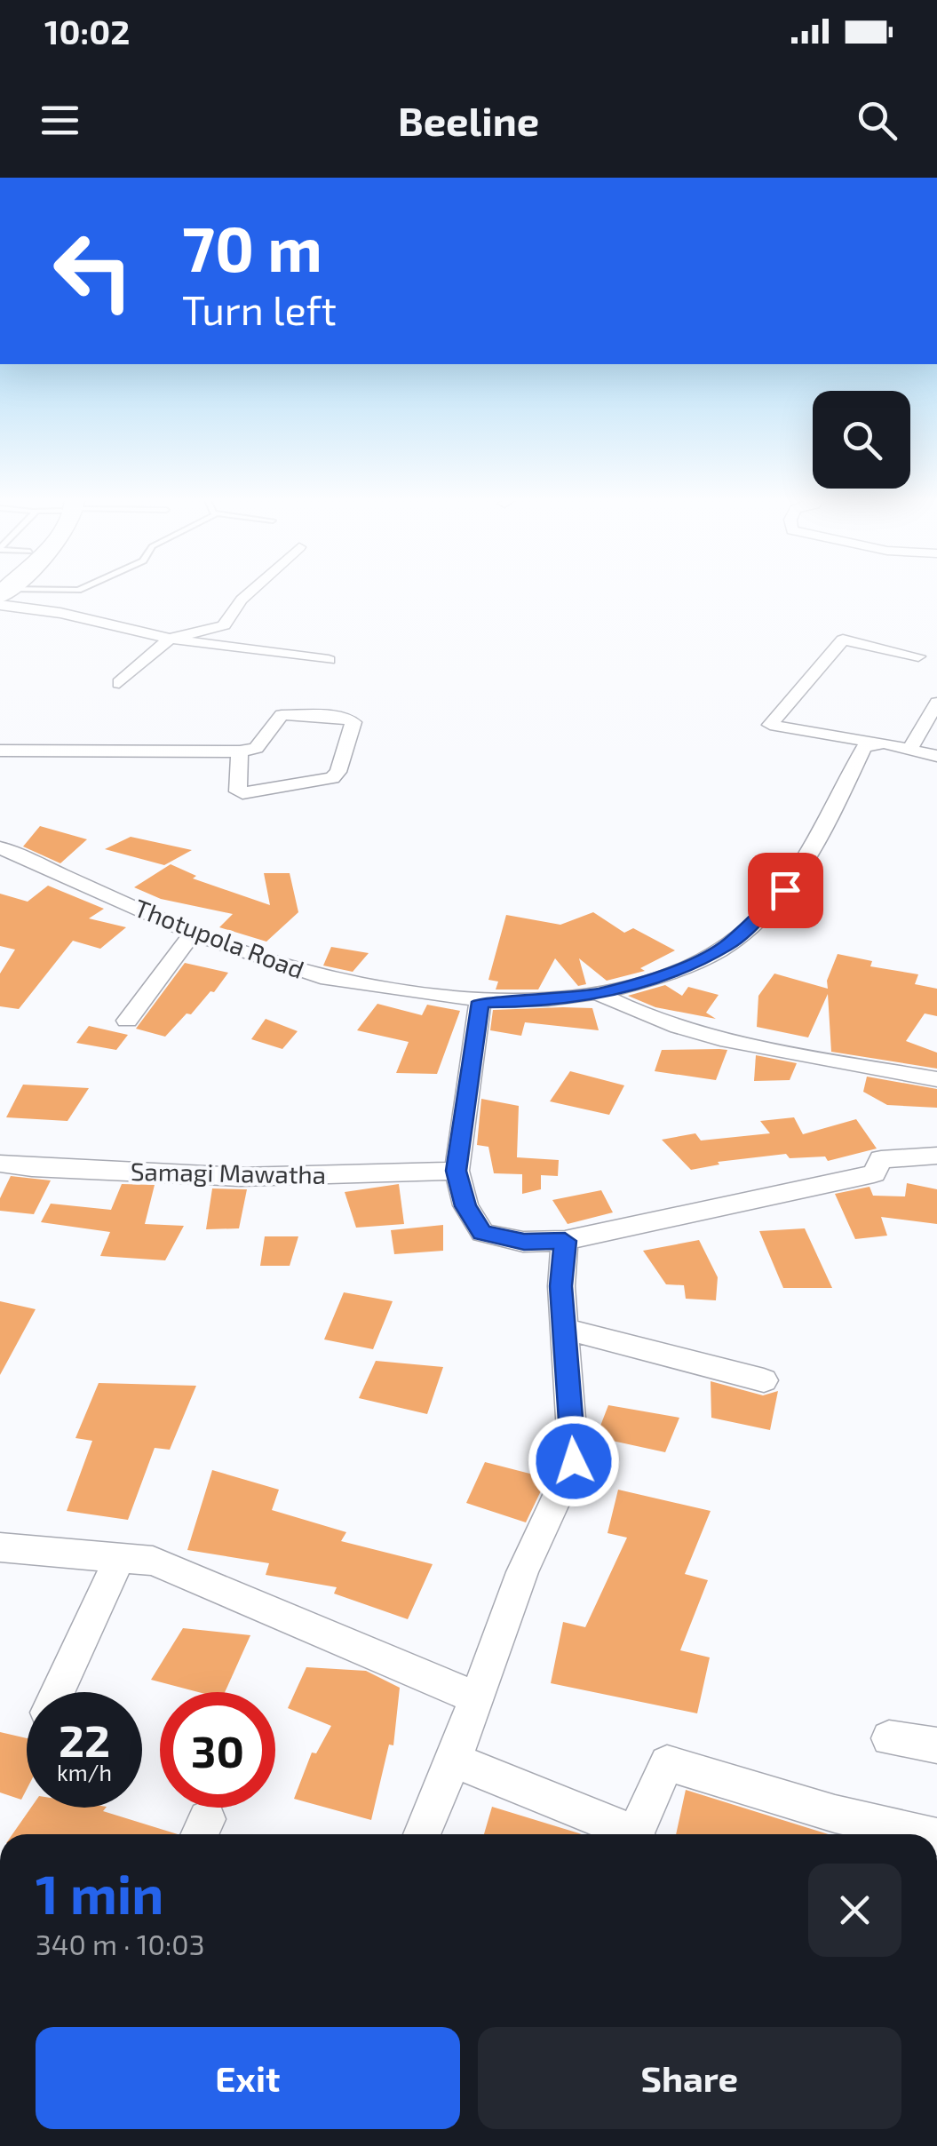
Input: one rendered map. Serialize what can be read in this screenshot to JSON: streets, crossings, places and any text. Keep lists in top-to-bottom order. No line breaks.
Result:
{"streets":{"street":["Thotupola Road","Samagi Mawatha"]},"page":{"status":"10:02","header":"Beeline","turn":["70 m","Turn left"],"speed":"22 km/h","limit":"30","heading":["1 min","340 m · 10:03"],"buttons":["Exit","Share"]}}
